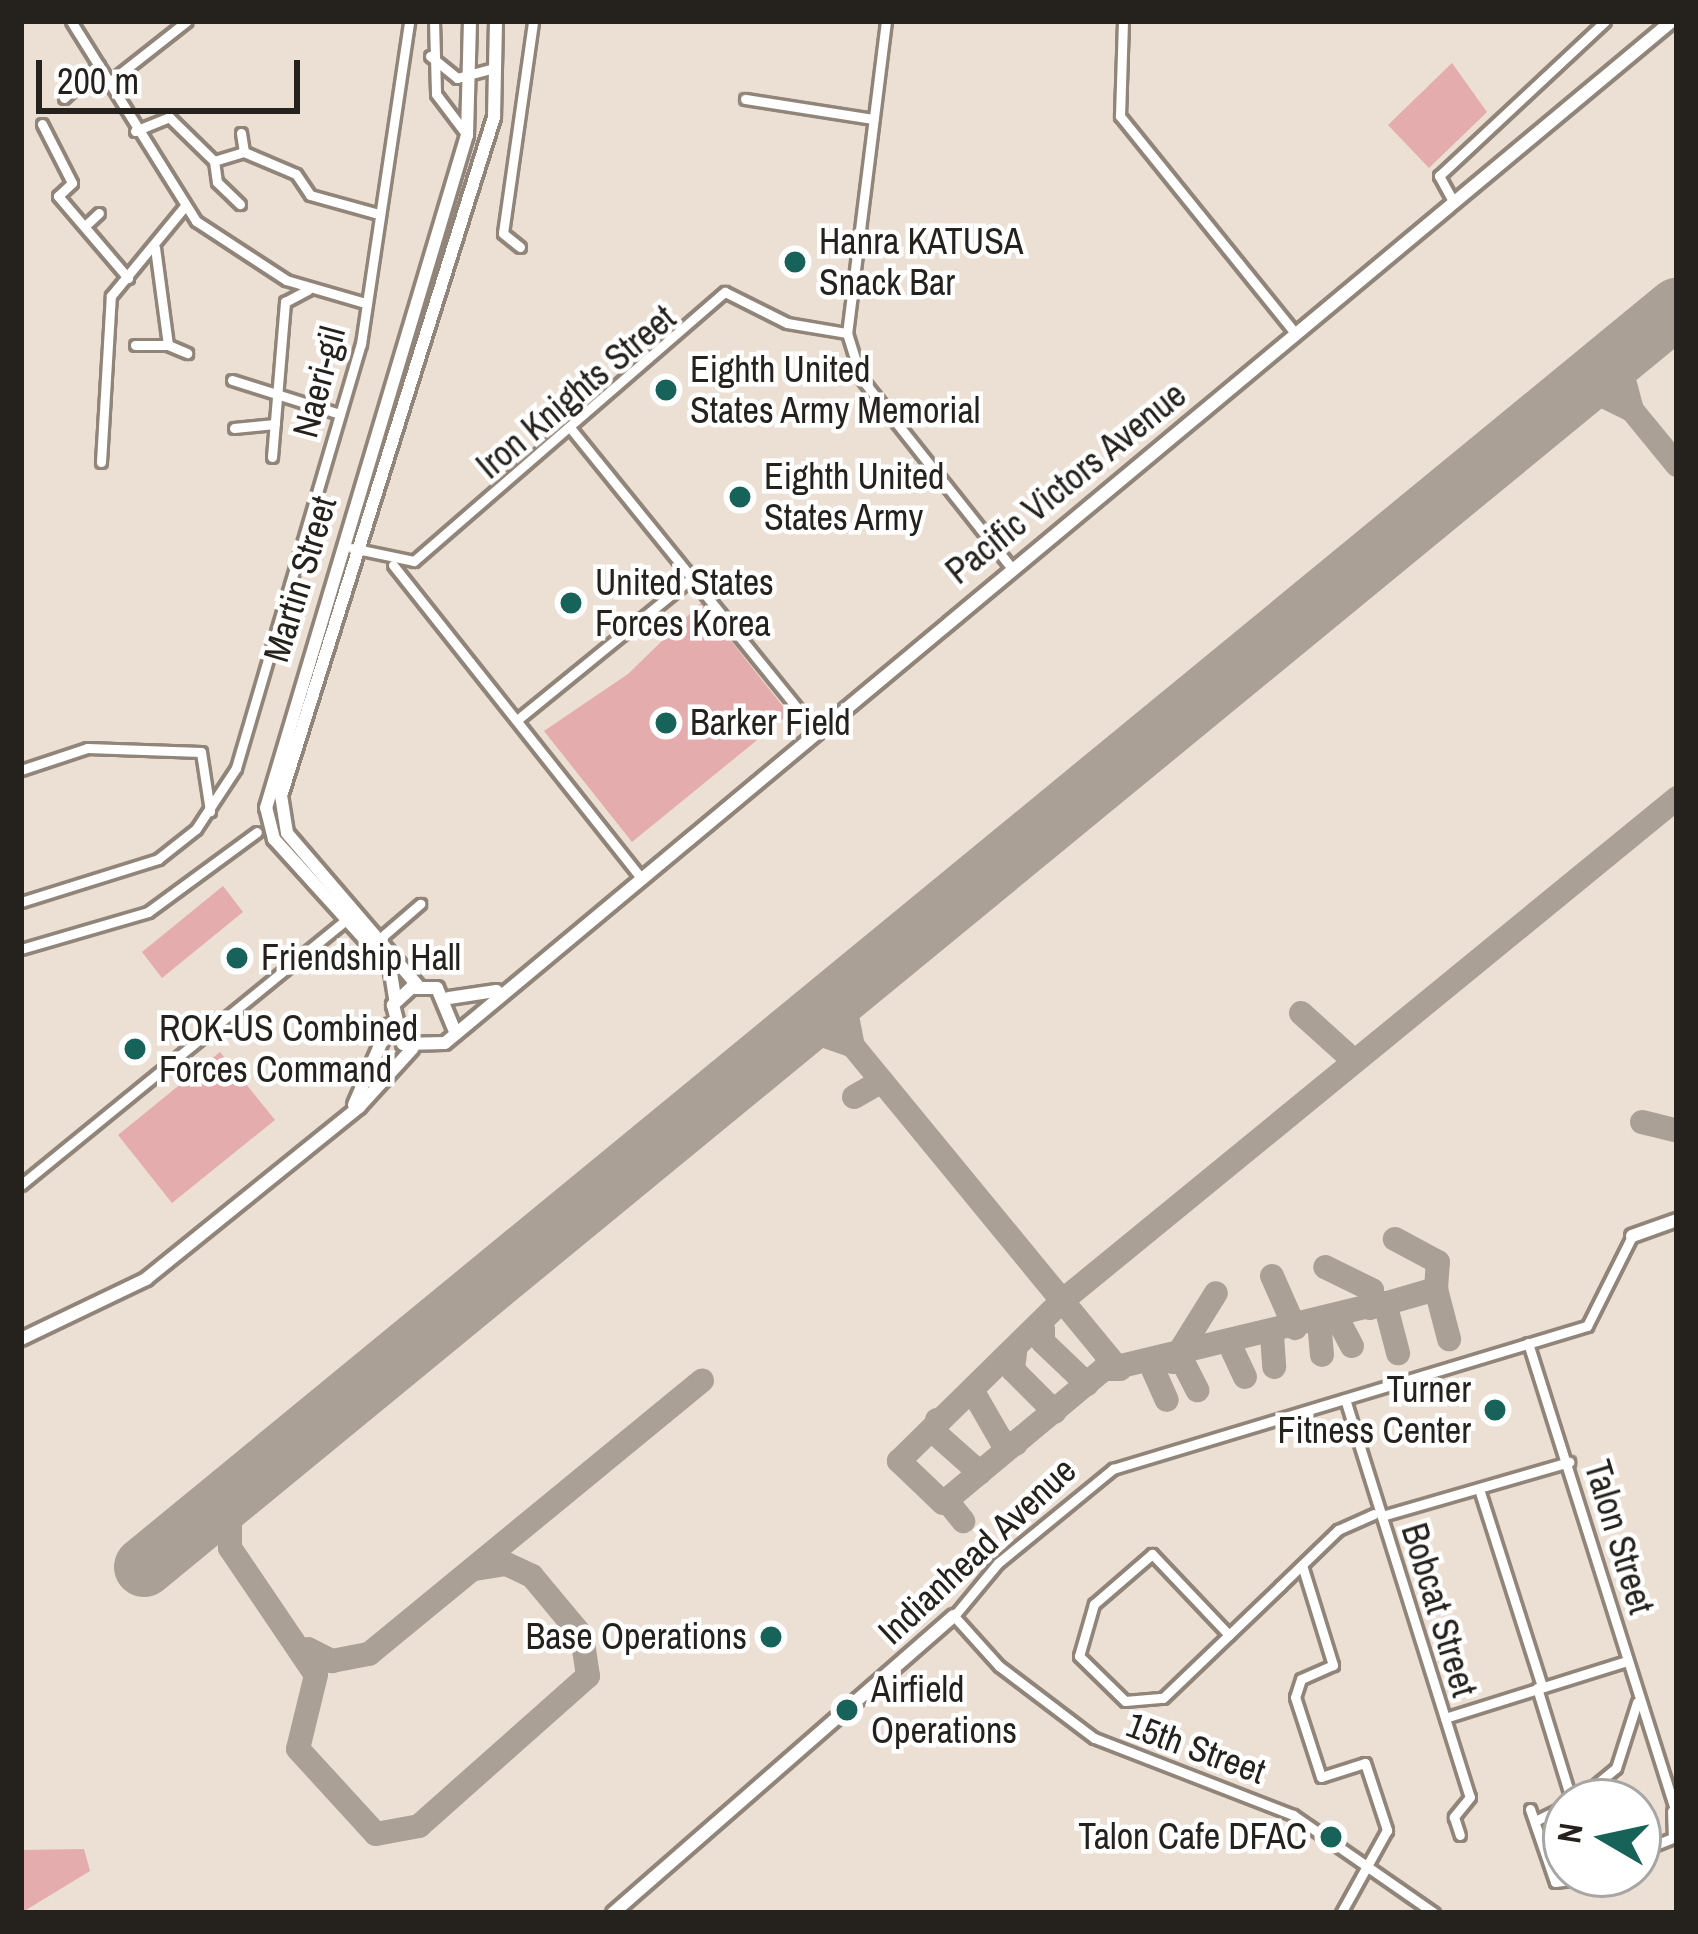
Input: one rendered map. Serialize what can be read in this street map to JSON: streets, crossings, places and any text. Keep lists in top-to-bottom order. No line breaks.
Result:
{"streets":{"main road":["Pacific Victors Avenue","Martin Street","Indianhead Avenue"],"street":["Naeri-gil","Iron Knights Street","Talon Street","Bobcat Street","15th Street"]},"crossings":[["Pacific Victors Avenue","Martin Street"],["Talon Street","Indianhead Avenue"],["Indianhead Avenue","Bobcat Street"],["Indianhead Avenue","15th Street"]],"places":["Hanra KATUSA Snack Bar","Eighth United States Army Memorial","Eighth United States Army","United States Forces Korea","Barker Field","Friendship Hall","ROK-US Combined Forces Command","Turner Fitness Center","Base Operations","Airfield Operations","Talon Cafe DFAC"],"scale_bar":"200 m","north":"left"}
